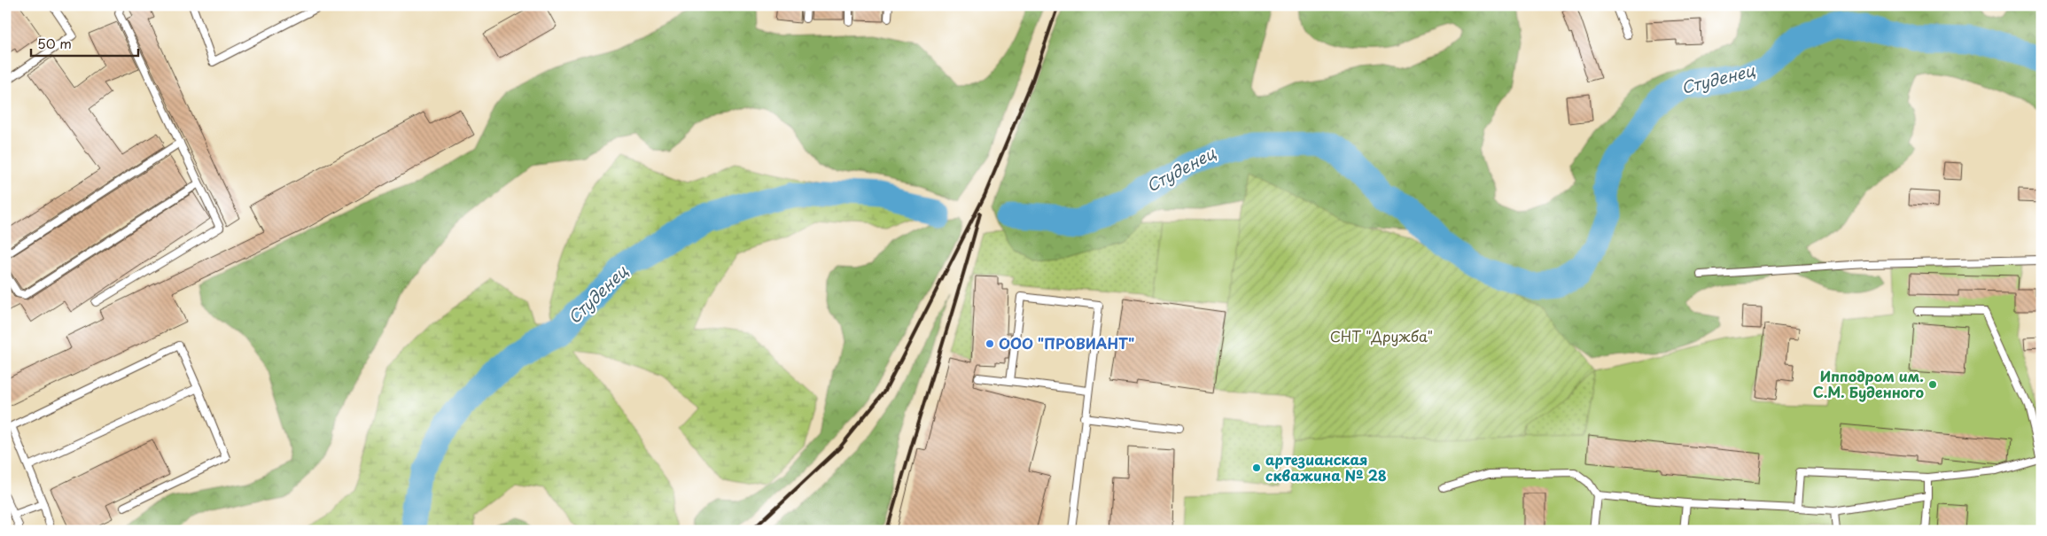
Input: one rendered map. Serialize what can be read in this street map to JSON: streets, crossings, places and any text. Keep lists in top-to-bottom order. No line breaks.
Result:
{"water":["Студенец"],"parks":["СНТ \"Дружба\""],"places":["ООО \"ПРОВИАНТ\"","Ипподром им. С.М. Буденного","артезианская скважина № 28"],"scale_bar":"50 m"}
